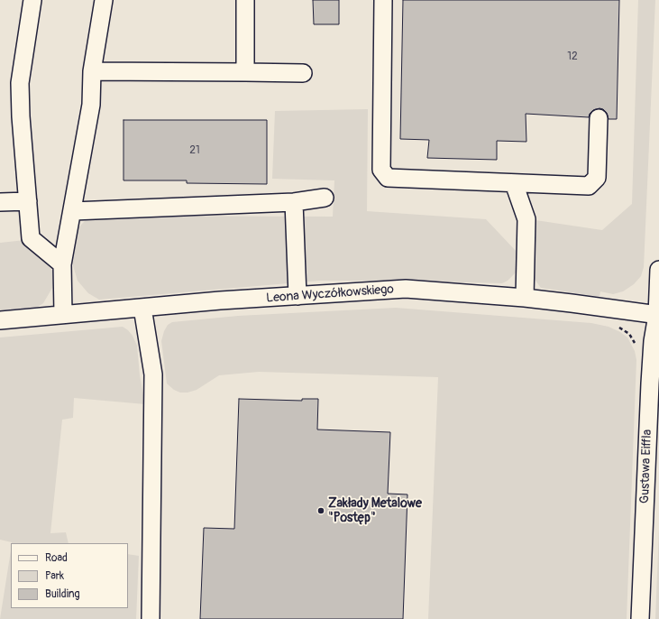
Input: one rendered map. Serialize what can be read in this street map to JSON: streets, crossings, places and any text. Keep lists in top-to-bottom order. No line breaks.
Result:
{"streets":{"street":["Leona Wyczółkowskiego","Gustawa Eiffla"]},"crossings":[["Leona Wyczółkowskiego","Gustawa Eiffla"]],"places":["Zakłady Metalowe \"Postęp\""],"house_numbers":["12","21"],"legend":["Road","Park","Building"]}
